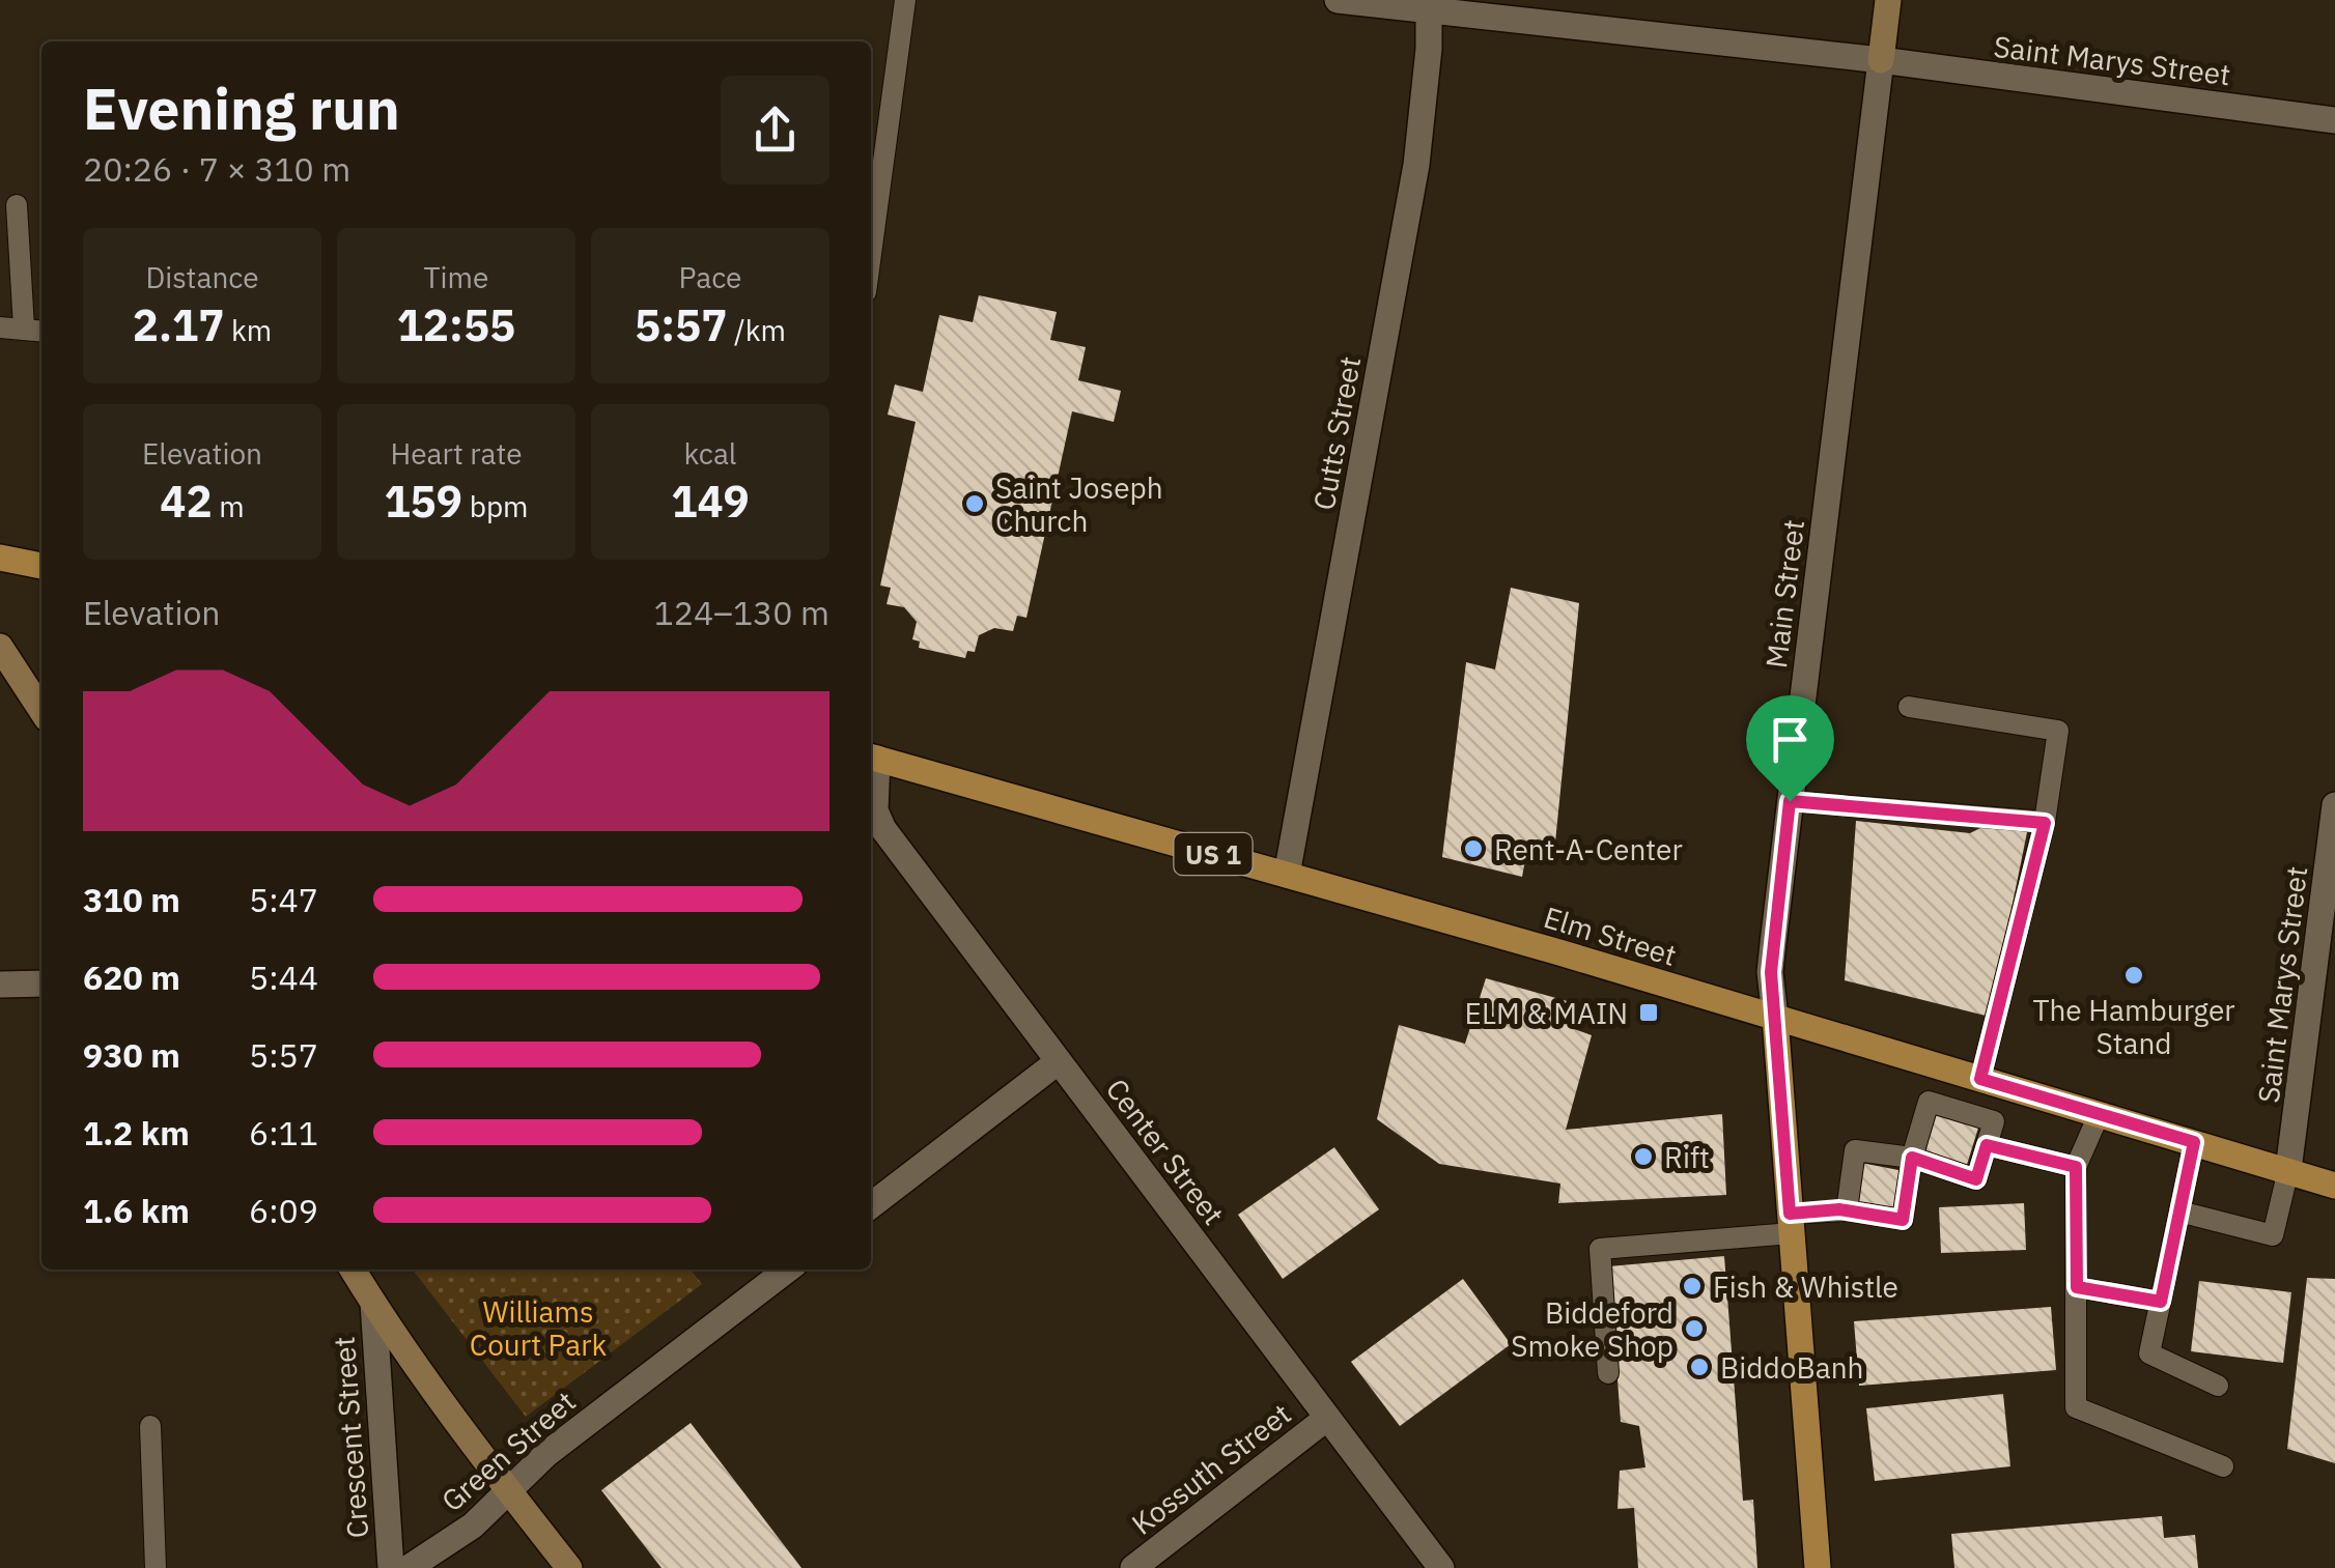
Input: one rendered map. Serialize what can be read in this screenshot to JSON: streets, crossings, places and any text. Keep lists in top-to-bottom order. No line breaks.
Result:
{"streets":{"main road":["Main Street","US 1","Elm Street"],"street":["Saint Marys Street","Cutts Street","Center Street","Crescent Street","Green Street","Kossuth Street"]},"crossings":[["Saint Marys Street","Cutts Street"],["Saint Marys Street","Main Street"],["Saint Marys Street","Elm Street"],["Cutts Street","Elm Street"],["Main Street","Elm Street"],["Elm Street","Center Street"],["Center Street","Kossuth Street"]],"parks":["Williams Court Park"],"places":{"other":["Saint Joseph Church","Rent-A-Center","The Hamburger Stand","Rift","Fish & Whistle","Biddeford Smoke Shop","BiddoBanh"],"transit":["ELM & MAIN"]},"page":{"heading":["Evening run","20:26 · 7 × 310 m"],"stats":[["Distance","2.17 km"],["Time","12:55"],["Pace","5:57 /km"],["Elevation","42 m"],["Heart rate","159 bpm"],["kcal","149"]],"chart":["Elevation","124–130 m"],"list":[{"name":"310 m","note":"5:47"},{"name":"620 m","note":"5:44"},{"name":"930 m","note":"5:57"},{"name":"1.2 km","note":"6:11"},{"name":"1.6 km","note":"6:09"}]}}
